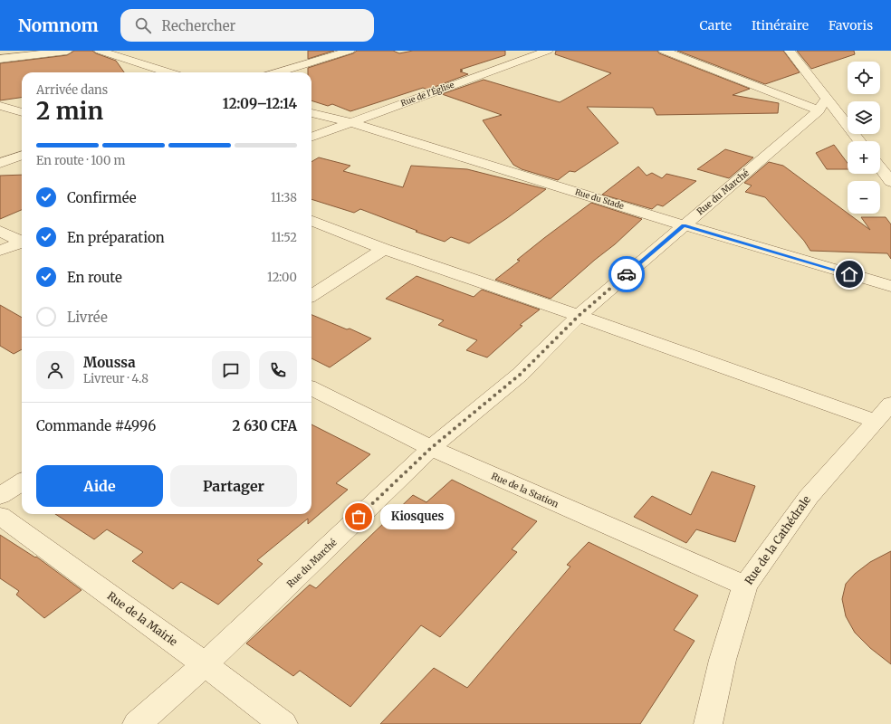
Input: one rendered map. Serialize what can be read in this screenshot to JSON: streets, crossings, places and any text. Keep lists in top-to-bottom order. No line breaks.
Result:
{"streets":{"street":["Rue de l'Église","Rue du Marché","Rue du Stade","Rue de la Station","Rue de la Cathédrale","Rue de la Mairie"]},"crossings":[["Rue de l'Église","Rue du Stade"],["Rue du Marché","Rue du Stade"],["Rue du Marché","Rue de la Station"],["Rue du Marché","Rue de la Mairie"],["Rue de la Station","Rue de la Cathédrale"]],"places":["Kiosques"],"page":{"header":"Nomnom","search":"Rechercher","nav":["Carte","Itinéraire","Favoris"],"map_buttons":["+","−"],"heading":["2 min","Arrivée dans","12:09–12:14"],"panel":["Moussa","Livreur · 4.8","Commande #4996","2 630 CFA"],"bar":"En route · 100 m","list":[["Confirmée","11:38"],["En préparation","11:52"],["En route","12:00"],"Livrée"],"buttons":["Aide","Partager"],"bubble":"Kiosques"}}
